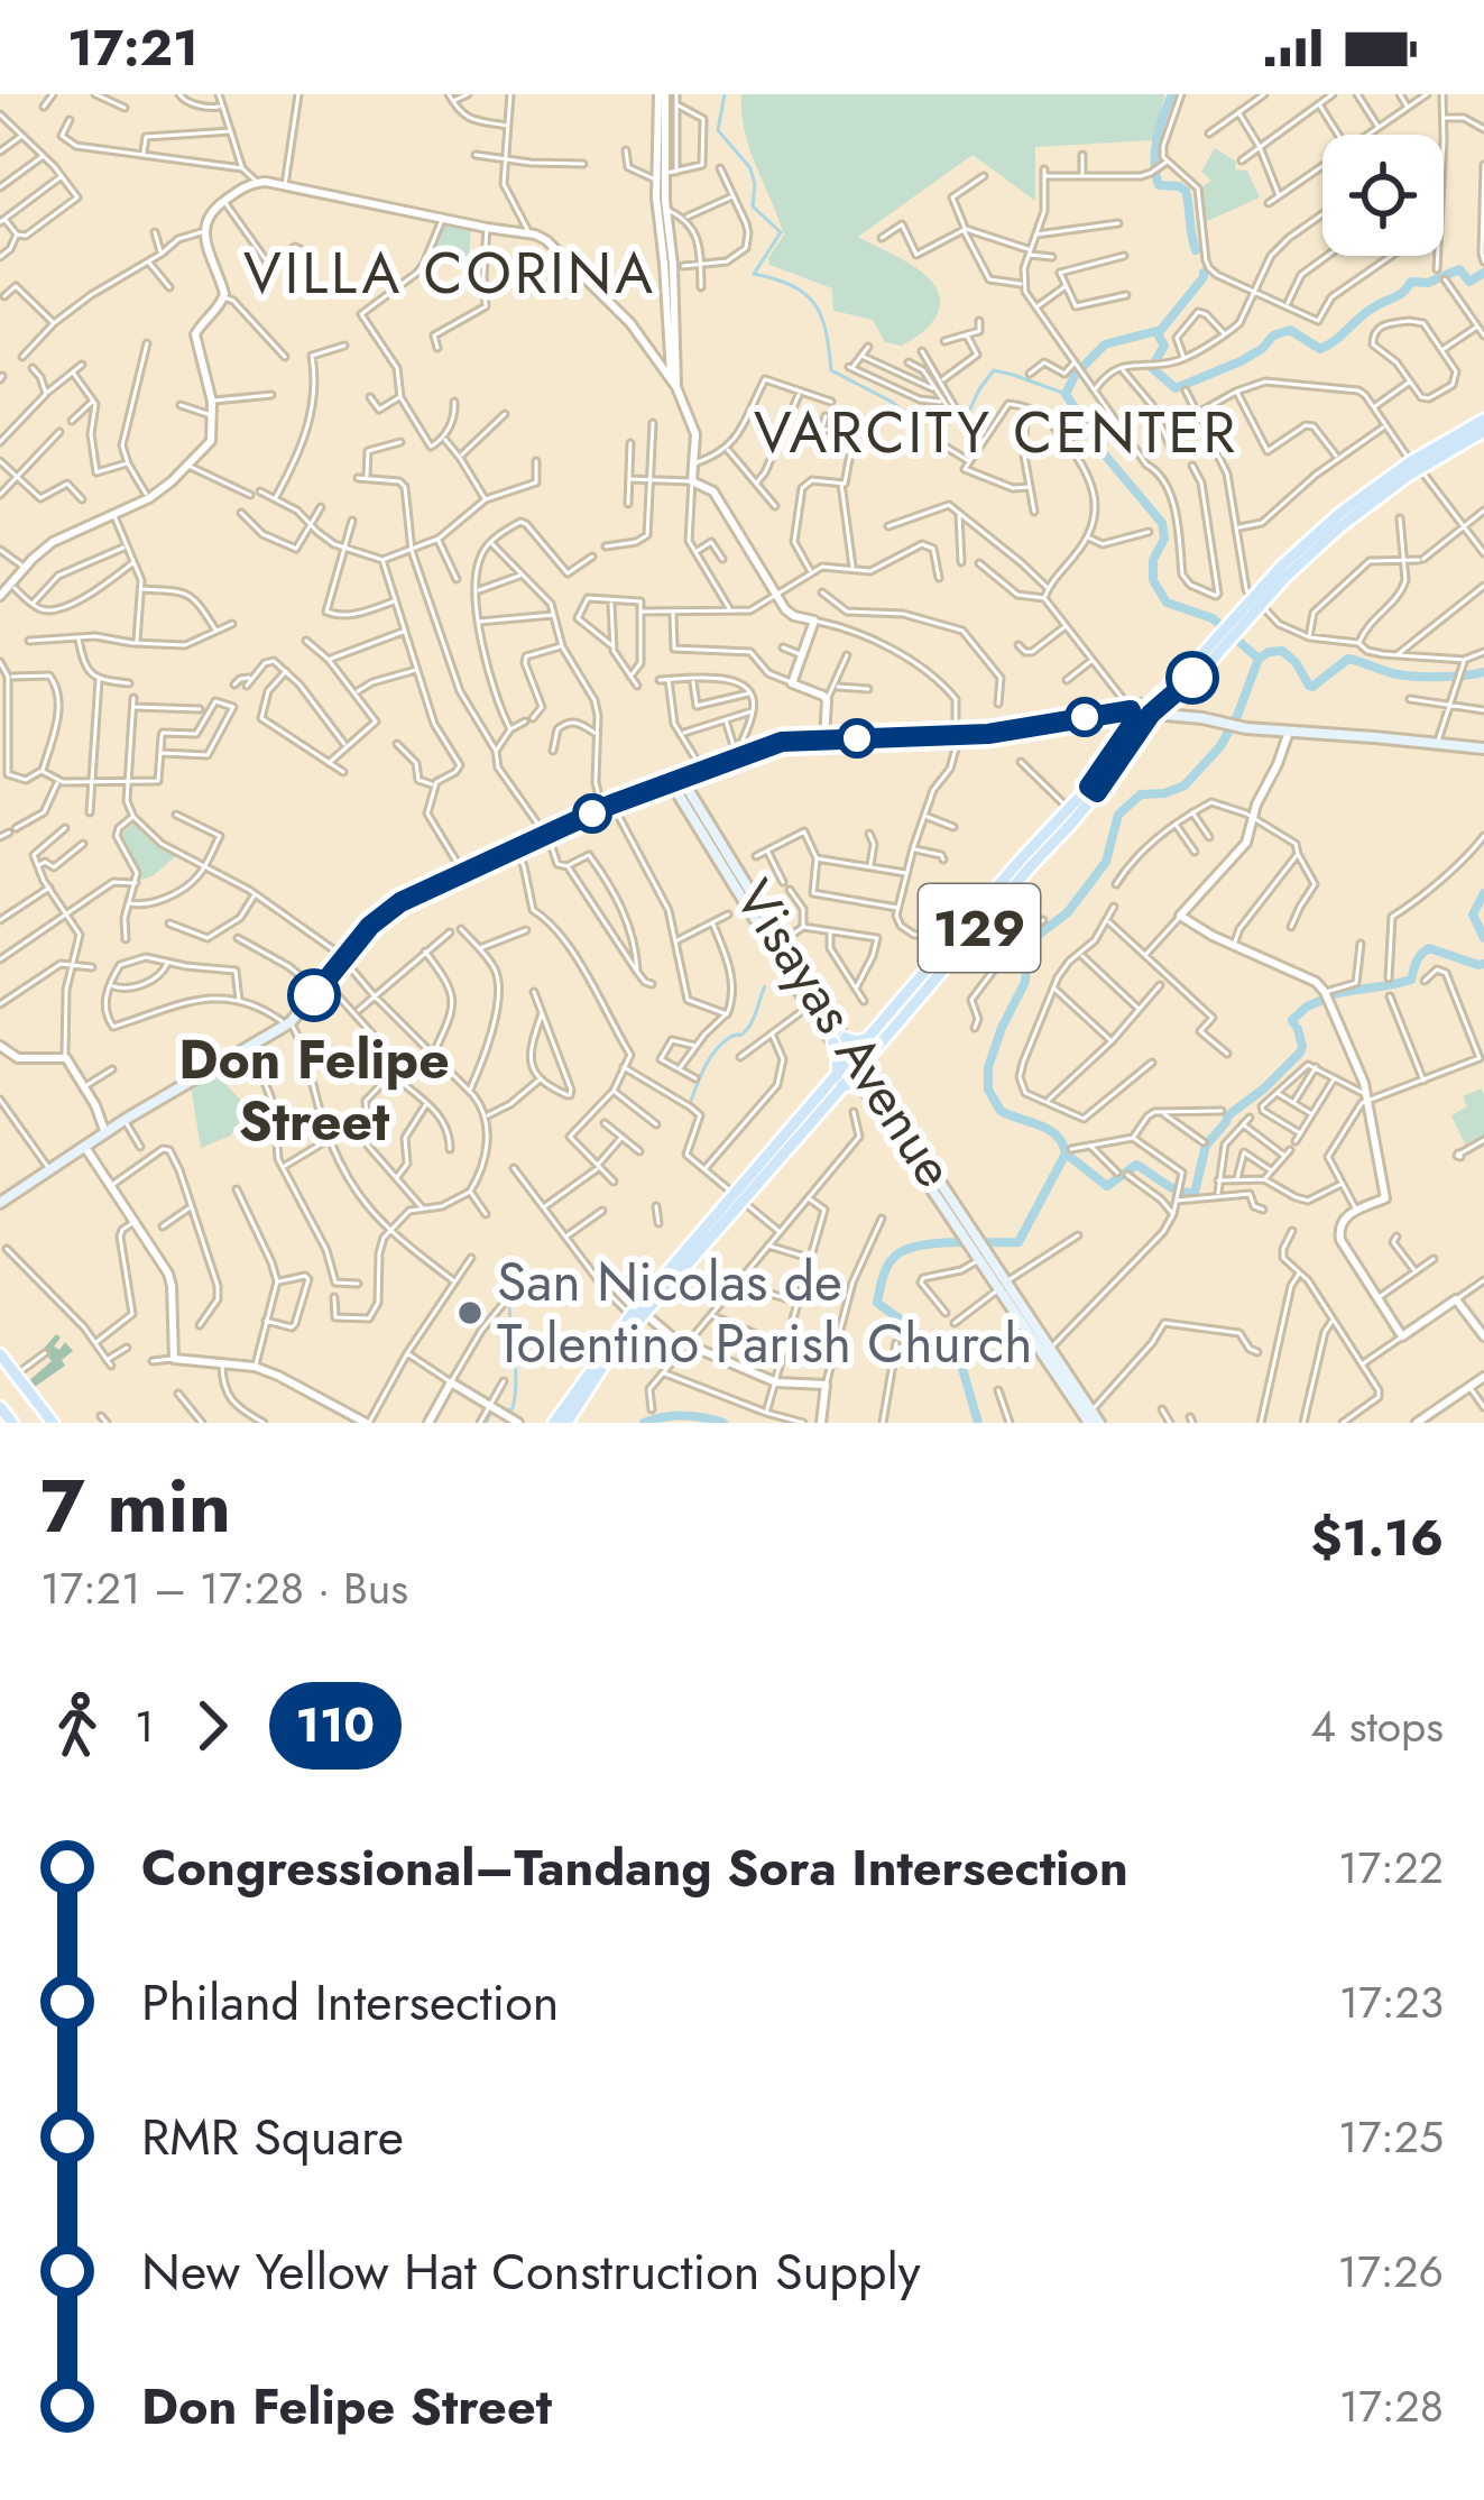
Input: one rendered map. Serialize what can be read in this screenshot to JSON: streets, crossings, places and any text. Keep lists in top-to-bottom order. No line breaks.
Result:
{"streets":{"main road":["129","Visayas Avenue"]},"crossings":[["129","Visayas Avenue"]],"districts":["VILLA CORINA","VARCITY CENTER"],"places":["Don Felipe Street","San Nicolas de Tolentino Parish Church"],"lines":["bus line 110"],"page":{"status":"17:21","heading":["7 min","17:21 – 17:28 · Bus","$1.16"],"legs":["1","110","4 stops"],"list":[{"name":"Congressional–Tandang Sora Intersection","value":"17:22"},{"name":"Philand Intersection","value":"17:23"},{"name":"RMR Square","value":"17:25"},{"name":"New Yellow Hat Construction Supply","value":"17:26"},{"name":"Don Felipe Street","value":"17:28"}]}}
